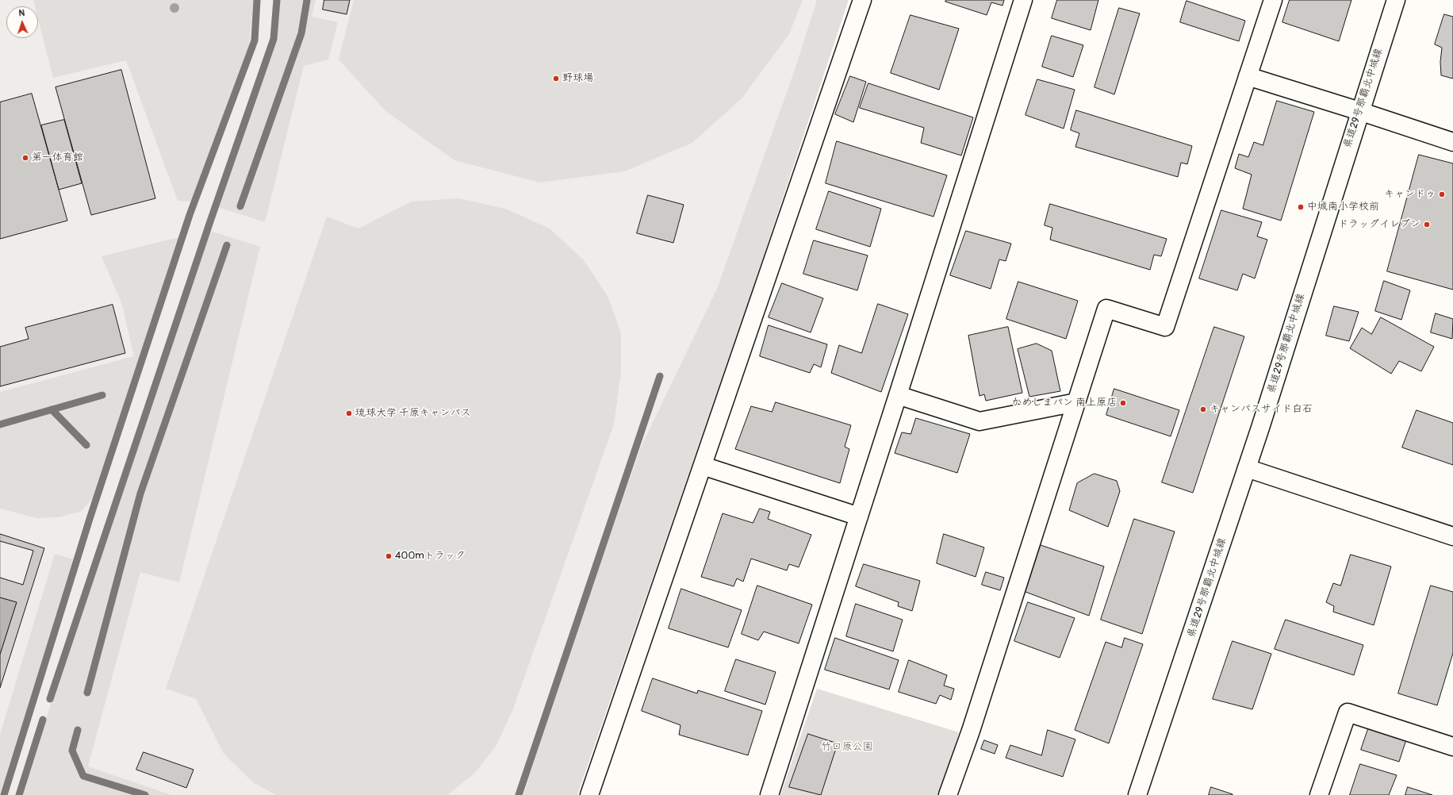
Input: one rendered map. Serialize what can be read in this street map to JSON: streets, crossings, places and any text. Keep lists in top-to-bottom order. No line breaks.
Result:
{"streets":{"street":["県道29号那覇北中城線"]},"parks":["竹口原公園"],"places":["野球場","第一体育館","キャンドゥ","中城南小学校前","ドラッグイレブン","かめしまパン 南上原店","キャンパスサイド白石","琉球大学 千原キャンパス","400mトラック"],"north":"top"}
